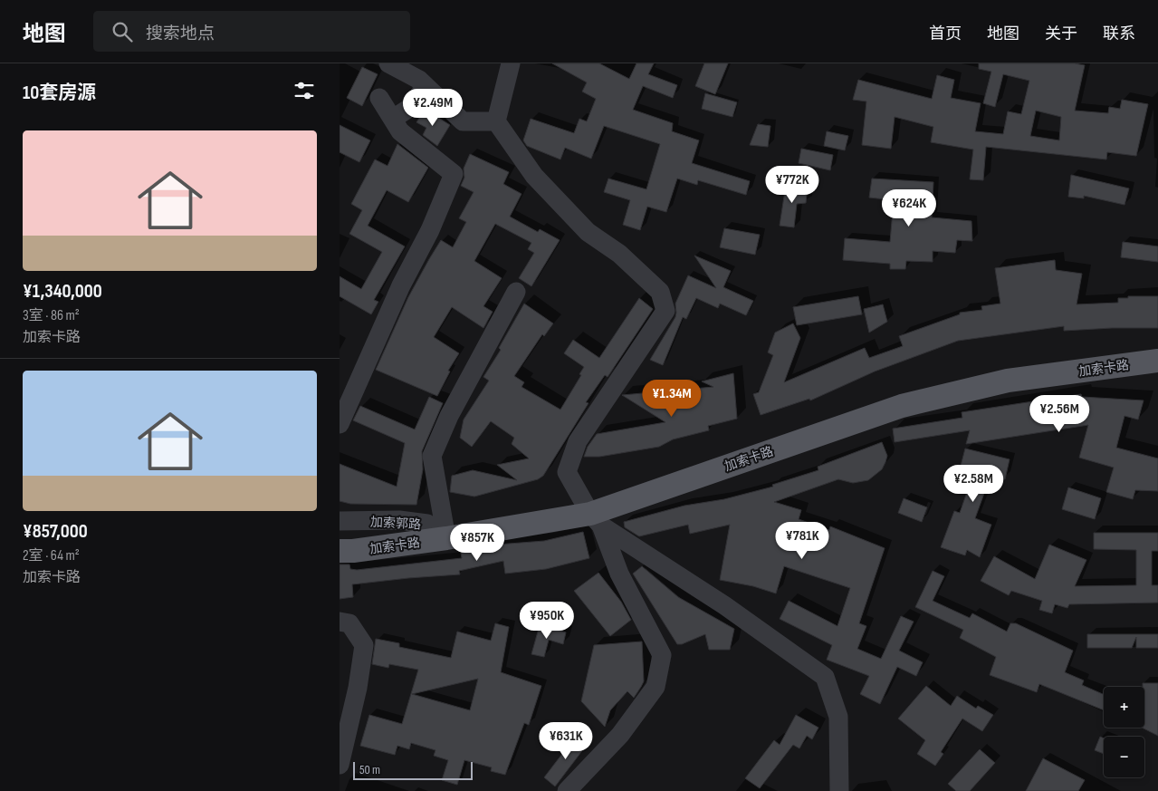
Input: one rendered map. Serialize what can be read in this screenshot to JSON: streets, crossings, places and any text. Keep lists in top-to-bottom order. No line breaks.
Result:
{"streets":{"main road":["加索卡路"],"street":["加索郭路"]},"crossings":[["加索卡路","加索郭路"]],"scale_bar":"50 m","page":{"header":"地图","search":"搜索地点","nav":["首页","地图","关于","联系"],"heading":"10套房源","price":["¥2.49M","¥772K","¥624K","¥1.34M","¥2.56M","¥2.58M","¥781K","¥857K","¥950K","¥631K"],"list":[{"name":"¥1,340,000","note":"3室 · 86 m² · 加索卡路"},{"name":"¥857,000","note":"2室 · 64 m² · 加索卡路"}],"map_buttons":["+","−"],"scale":"50 m"}}
